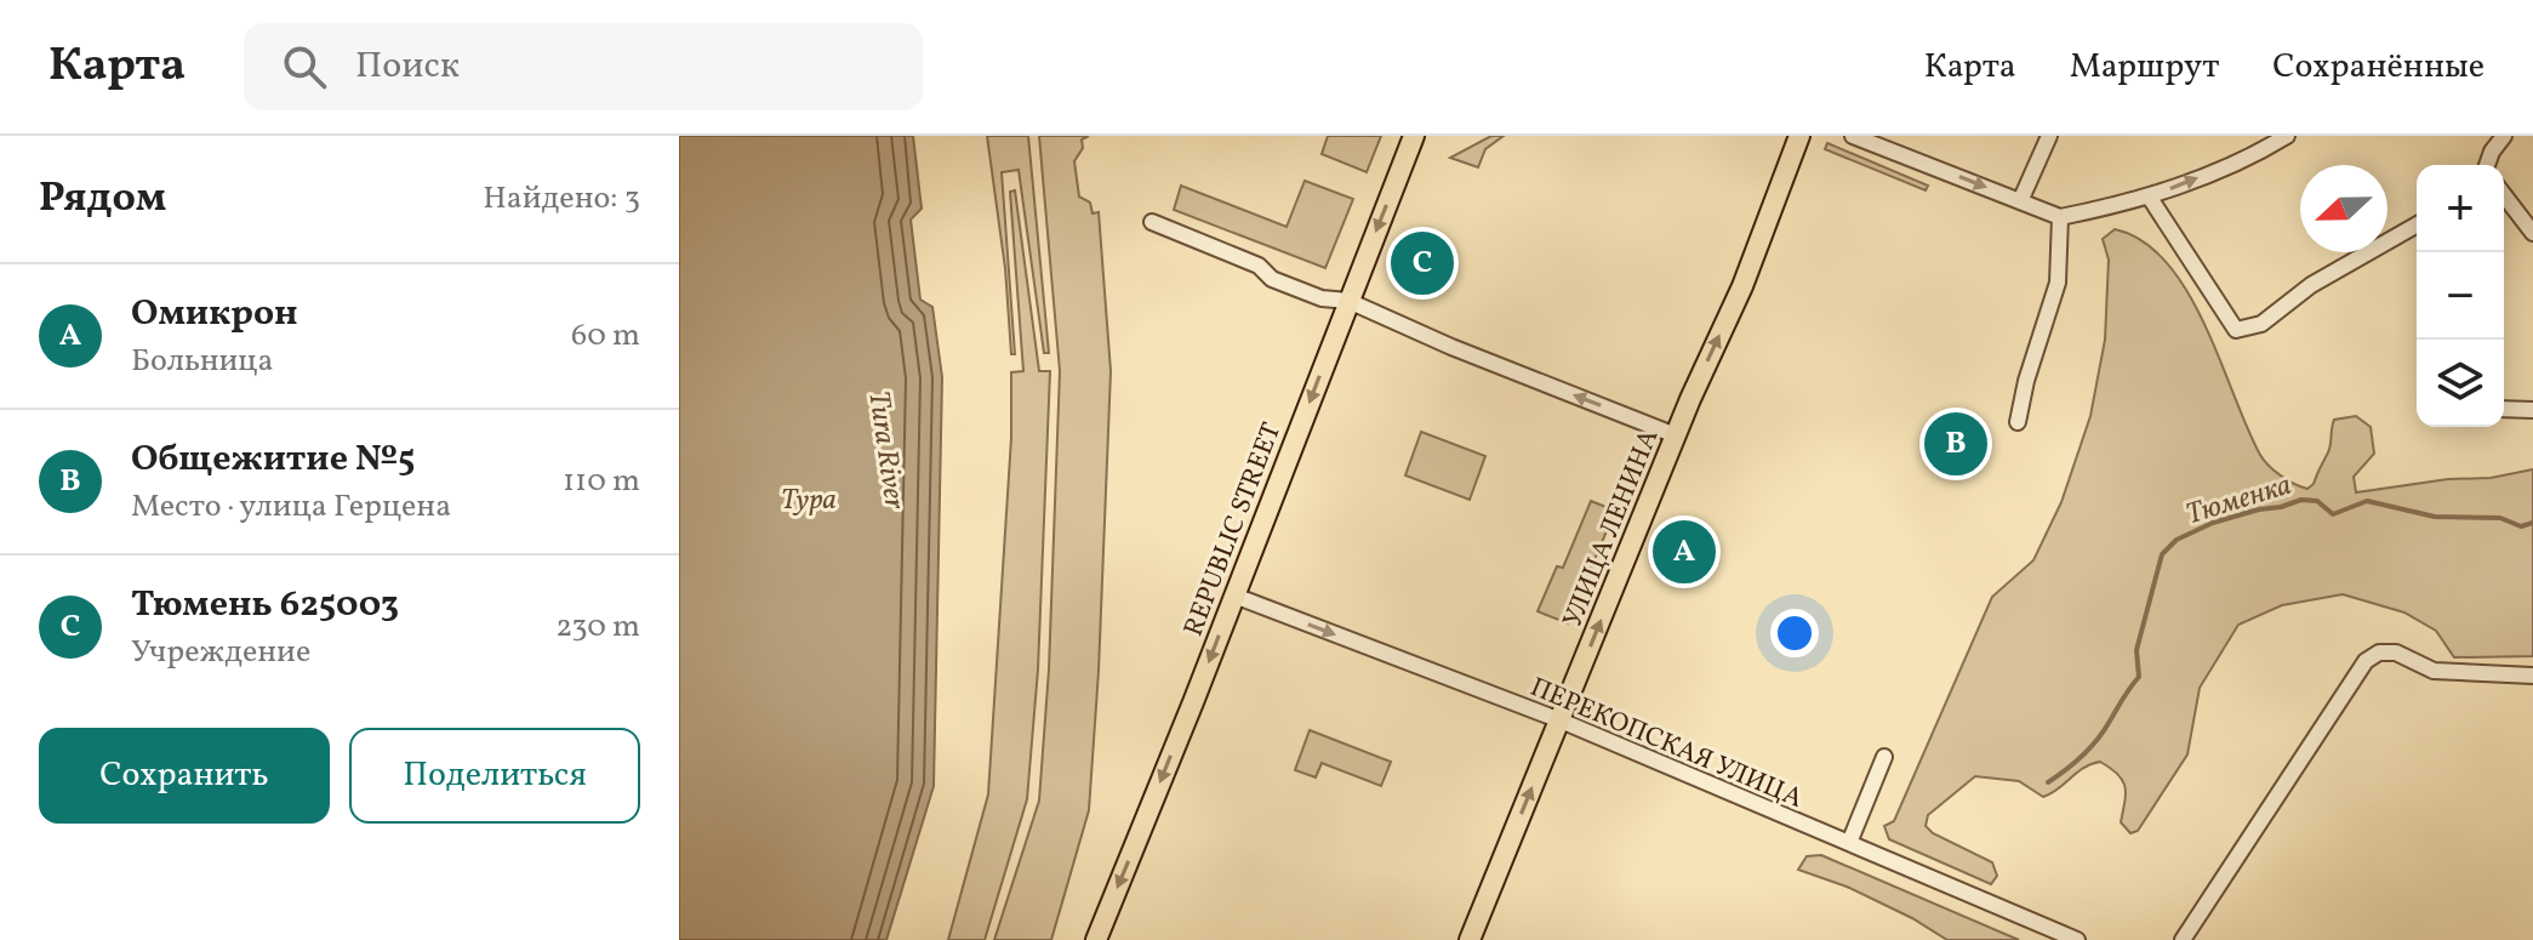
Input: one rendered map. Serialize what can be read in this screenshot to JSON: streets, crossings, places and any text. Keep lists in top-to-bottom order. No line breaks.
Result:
{"streets":{"main road":["УЛИЦА ЛЕНИНА","REPUBLIC STREET"],"street":["ПЕРЕКОПСКАЯ УЛИЦА"]},"crossings":[["УЛИЦА ЛЕНИНА","ПЕРЕКОПСКАЯ УЛИЦА"],["REPUBLIC STREET","ПЕРЕКОПСКАЯ УЛИЦА"]],"one_way":["УЛИЦА ЛЕНИНА","REPUBLIC STREET","ПЕРЕКОПСКАЯ УЛИЦА"],"water":["Tura River","Тура","Тюменка"],"north":"left","page":{"header":"Карта","search":"Поиск","nav":["Карта","Маршрут","Сохранённые"],"heading":["Рядом","Найдено: 3"],"map_buttons":["+","−"],"pins":["C","B","A"],"list":[{"mark":"A","name":"Омикрон","note":"Больница","value":"60 m"},{"mark":"B","name":"Общежитие №5","note":"Место · улица Герцена","value":"110 m"},{"mark":"C","name":"Тюмень 625003","note":"Учреждение","value":"230 m"}],"buttons":["Сохранить","Поделиться"]}}
